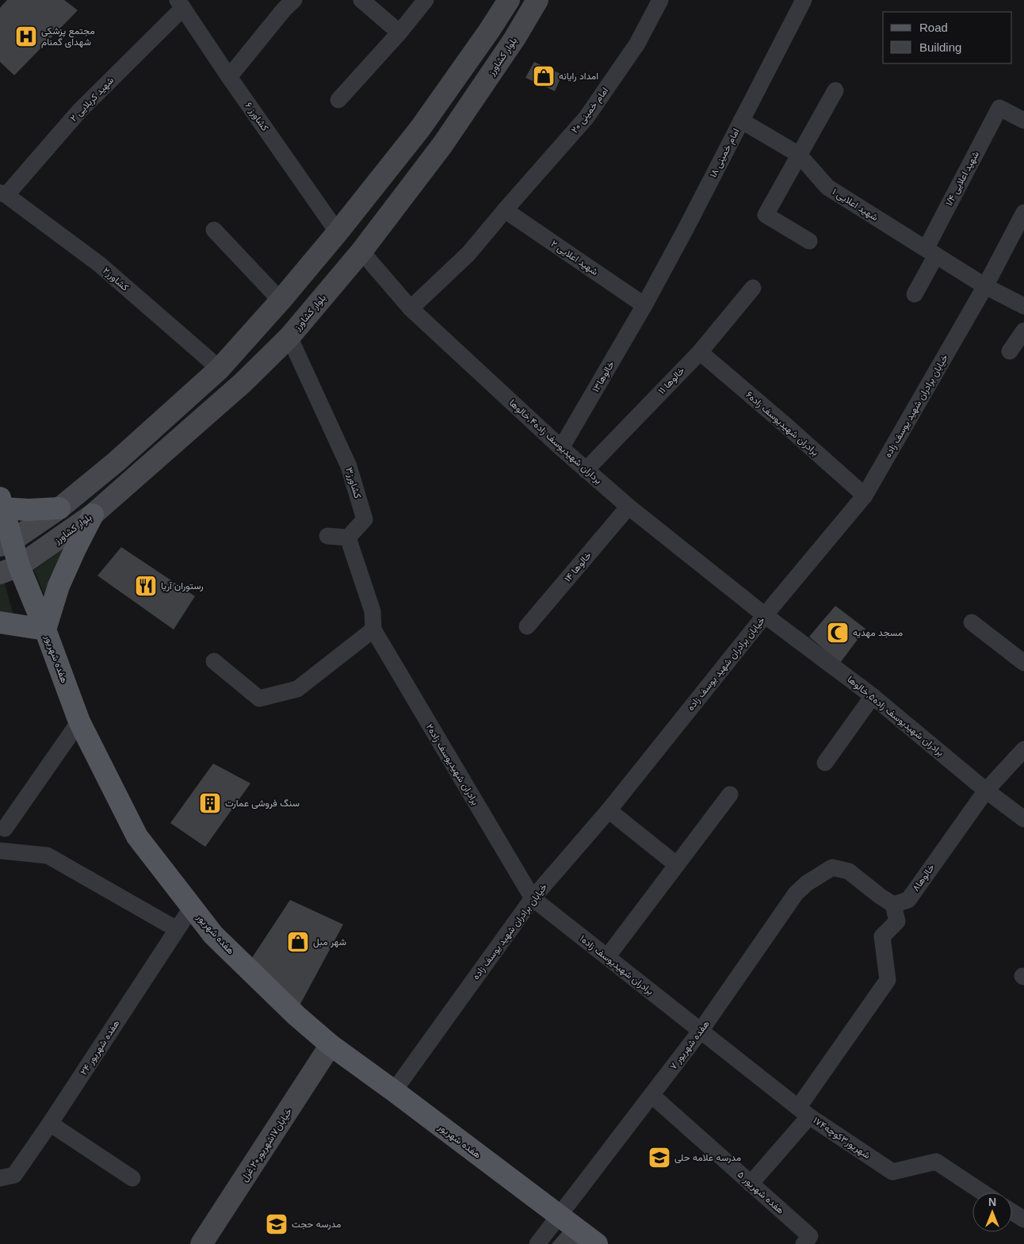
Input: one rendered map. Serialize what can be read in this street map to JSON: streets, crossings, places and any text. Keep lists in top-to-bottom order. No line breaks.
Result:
{"streets":{"main road":["بلوار کشاورز","هفده شهریور","خیابان۱۷شهریور۲۰,غزل"],"street":["شهید کربلایی ۲","امام خمینی ۲۰","کشاورز ۶","امام خمینی ۱۸","شهید اعلایی ۱/۴","شهید اعلایی ۱","شهید اعلایی ۲","کشاورز۲","خالوها۱۳","خالوها ۱۱","خیابان برادران شهید یوسف زاده","برادران شهیدیوسف زاده۶","برداران شهیدیوسف زاده۴,خالوها","کشاورز۳","خالوها ۱۴","برادران شهیدیوسف زاده۵,خالوها","برادران شهیدیوسف زاده۲","خالوها۸","برادران شهیدیوسف زاده۱","هفده شهریور ۷","هفده شهریور ۲۴","۱۷شهریور۳کوچه۴","هفده شهریور ۵"]},"crossings":[["بلوار کشاورز","برداران شهیدیوسف زاده۴,خالوها"],["بلوار کشاورز","کشاورز۳"],["بلوار کشاورز","هفده شهریور"],["شهید کربلایی ۲","کشاورز ۶"],["شهید کربلایی ۲","کشاورز۲"],["امام خمینی ۲۰","شهید اعلایی ۲"],["امام خمینی ۲۰","برداران شهیدیوسف زاده۴,خالوها"],["امام خمینی ۱۸","شهید اعلایی ۱"],["امام خمینی ۱۸","شهید اعلایی ۲"],["امام خمینی ۱۸","خالوها۱۳"],["شهید اعلایی ۱/۴","شهید اعلایی ۱"],["شهید اعلایی ۱","خیابان برادران شهید یوسف زاده"],["شهید اعلایی ۲","خالوها۱۳"],["خالوها۱۳","برداران شهیدیوسف زاده۴,خالوها"],["خالوها ۱۱","برادران شهیدیوسف زاده۶"],["خالوها ۱۱","برداران شهیدیوسف زاده۴,خالوها"],["خیابان برادران شهید یوسف زاده","برادران شهیدیوسف زاده۶"],["خیابان برادران شهید یوسف زاده","برداران شهیدیوسف زاده۴,خالوها"],["خیابان برادران شهید یوسف زاده","هفده شهریور"],["خیابان برادران شهید یوسف زاده","برادران شهیدیوسف زاده۵,خالوها"],["خیابان برادران شهید یوسف زاده","برادران شهیدیوسف زاده۲"],["خیابان برادران شهید یوسف زاده","برادران شهیدیوسف زاده۱"],["برداران شهیدیوسف زاده۴,خالوها","خالوها ۱۴"],["برداران شهیدیوسف زاده۴,خالوها","برادران شهیدیوسف زاده۵,خالوها"],["هفده شهریور","هفده شهریور ۷"],["هفده شهریور","هفده شهریور ۲۴"],["هفده شهریور","خیابان۱۷شهریور۲۰,غزل"],["برادران شهیدیوسف زاده۵,خالوها","خالوها۸"],["برادران شهیدیوسف زاده۲","برادران شهیدیوسف زاده۱"],["خالوها۸","هفده شهریور ۷"],["برادران شهیدیوسف زاده۱","هفده شهریور ۷"],["برادران شهیدیوسف زاده۱","۱۷شهریور۳کوچه۴"],["هفده شهریور ۷","۱۷شهریور۳کوچه۴"],["هفده شهریور ۷","هفده شهریور ۵"]],"places":{"hospital":["مجتمع پزشکی شهدای گمنام"],"shop":["امداد رایانه","شهر مبل"],"restaurant":["رستوران آریا"],"mosque":["مسجد مهدیه"],"building":["سنگ فروشی عمارت"],"school or university":["مدرسه علامه حلی","مدرسه حجت"]},"legend":["Road","Building"],"north":"top"}
